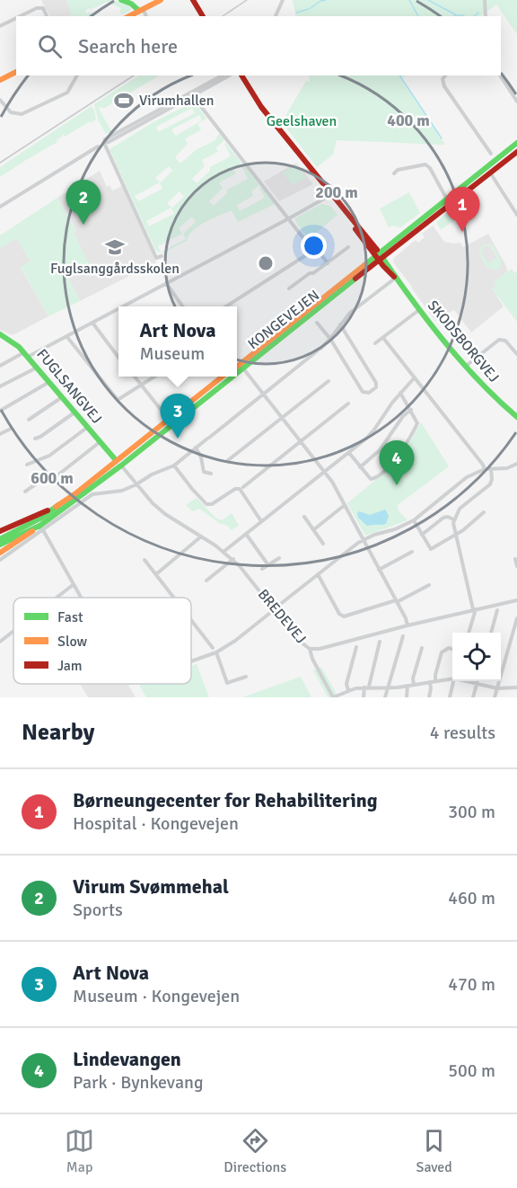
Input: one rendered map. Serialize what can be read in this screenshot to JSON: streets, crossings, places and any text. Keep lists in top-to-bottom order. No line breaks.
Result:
{"streets":{"main road":["KONGEVEJEN","SKODSBORGVEJ","FUGLSANGVEJ"],"street":["BREDEVEJ"]},"crossings":[["KONGEVEJEN","SKODSBORGVEJ"],["KONGEVEJEN","BREDEVEJ"]],"parks":["Geelshaven"],"places":{"sports":["Virumhallen"],"school or university":["Fuglsanggårdsskolen"]},"legend":["Fast","Slow","Jam"],"page":{"search":"Search here","pins":["2","1","3","4"],"popup":["Art Nova","Museum"],"heading":["Nearby","4 results"],"list":[{"mark":"1","name":"Børneungecenter for Rehabilitering","note":"Hospital · Kongevejen","value":"300 m"},{"mark":"2","name":"Virum Svømmehal","note":"Sports","value":"460 m"},{"mark":"3","name":"Art Nova","note":"Museum · Kongevejen","value":"470 m"},{"mark":"4","name":"Lindevangen","note":"Park · Bynkevang","value":"500 m"}],"nav":["Map","Directions","Saved"]},"rings":["400 m","200 m","600 m"]}
